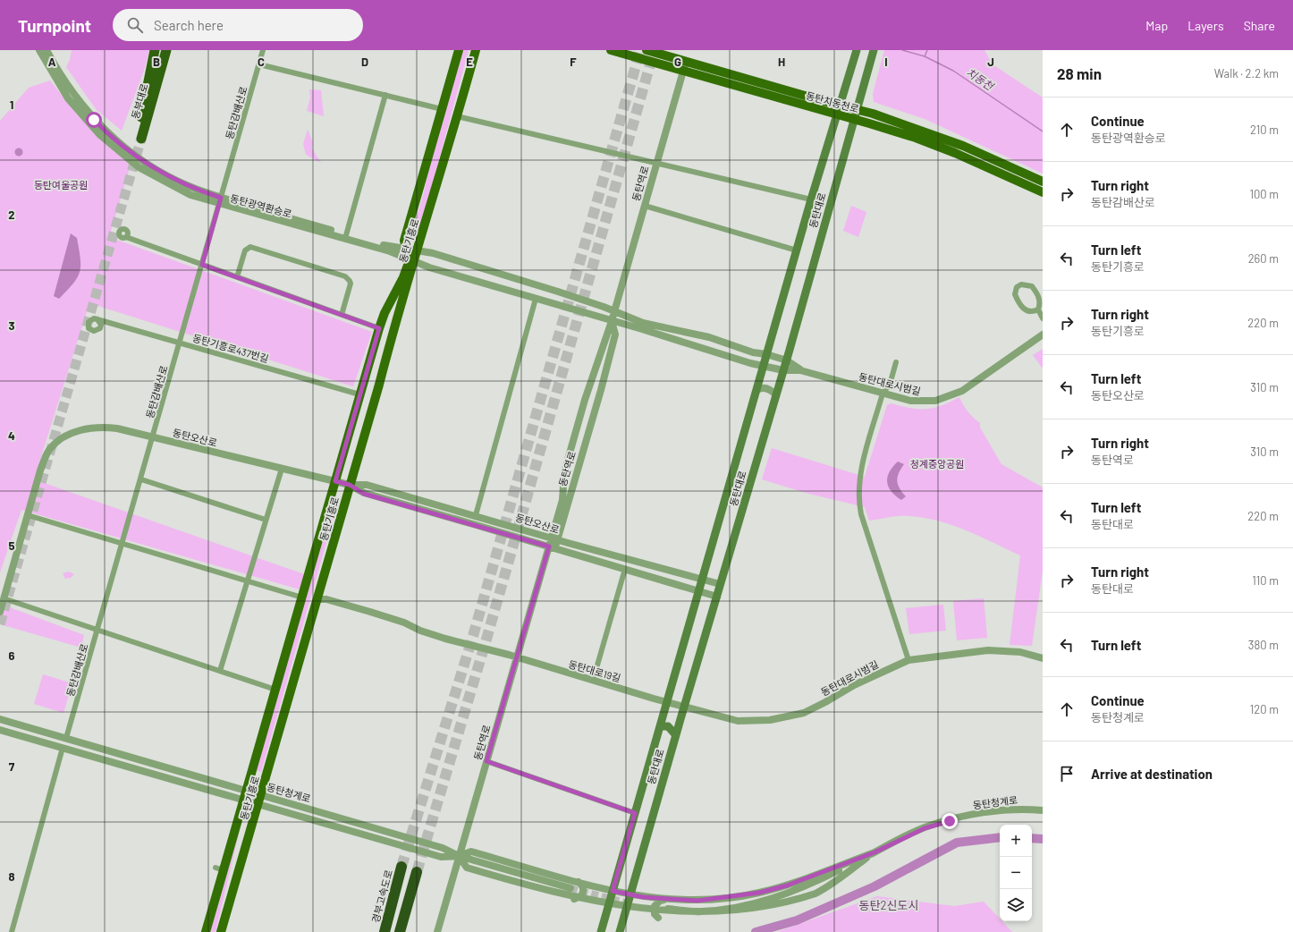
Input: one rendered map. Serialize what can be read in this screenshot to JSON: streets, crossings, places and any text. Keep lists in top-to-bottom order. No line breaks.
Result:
{"streets":{"highway":["동부대로","경부고속도로"],"main road":["동탄치동천로","동탄대로","동탄기흥로"],"street":["동탄감배산로","동탄역로","동탄광역환승로","동탄기흥로437번길","동탄대로시범길","동탄오산로","동탄대로19길","동탄청계로"]},"crossings":[["동탄치동천로","동탄역로"],["동탄치동천로","동탄대로"],["동탄감배산로","동탄광역환승로"],["동탄감배산로","동탄기흥로437번길"],["동탄감배산로","동탄오산로"],["동탄감배산로","동탄청계로"],["동탄역로","동탄광역환승로"],["동탄역로","동탄오산로"],["동탄역로","동탄대로19길"],["동탄역로","동탄청계로"],["동탄광역환승로","동탄기흥로"],["동탄대로","동탄대로시범길"],["동탄대로","동탄오산로"],["동탄대로","동탄대로19길"],["동탄기흥로","동탄기흥로437번길"],["동탄기흥로","동탄오산로"],["동탄기흥로","동탄대로19길"],["동탄기흥로","동탄청계로"],["동탄대로시범길","동탄대로19길"]],"districts":["동탄2신도시"],"water":["치동천"],"parks":["동탄여울공원","청계중앙공원"],"page":{"header":"Turnpoint","search":"Search here","nav":["Map","Layers","Share"],"heading":["28 min","Walk · 2.2 km"],"list":[["Continue","동탄광역환승로","210 m"],["Turn right","동탄감배산로","100 m"],["Turn left","동탄기흥로","260 m"],["Turn right","동탄기흥로","220 m"],["Turn left","동탄오산로","310 m"],["Turn right","동탄역로","310 m"],["Turn left","동탄대로","220 m"],["Turn right","동탄대로","110 m"],["Turn left","380 m"],["Continue","동탄청계로","120 m"],"Arrive at destination"],"map_buttons":["+","−"]},"grid":{"columns":["A","B","C","D","E","F","G","H","I","J"],"rows":["1","2","3","4","5","6","7","8"]}}
